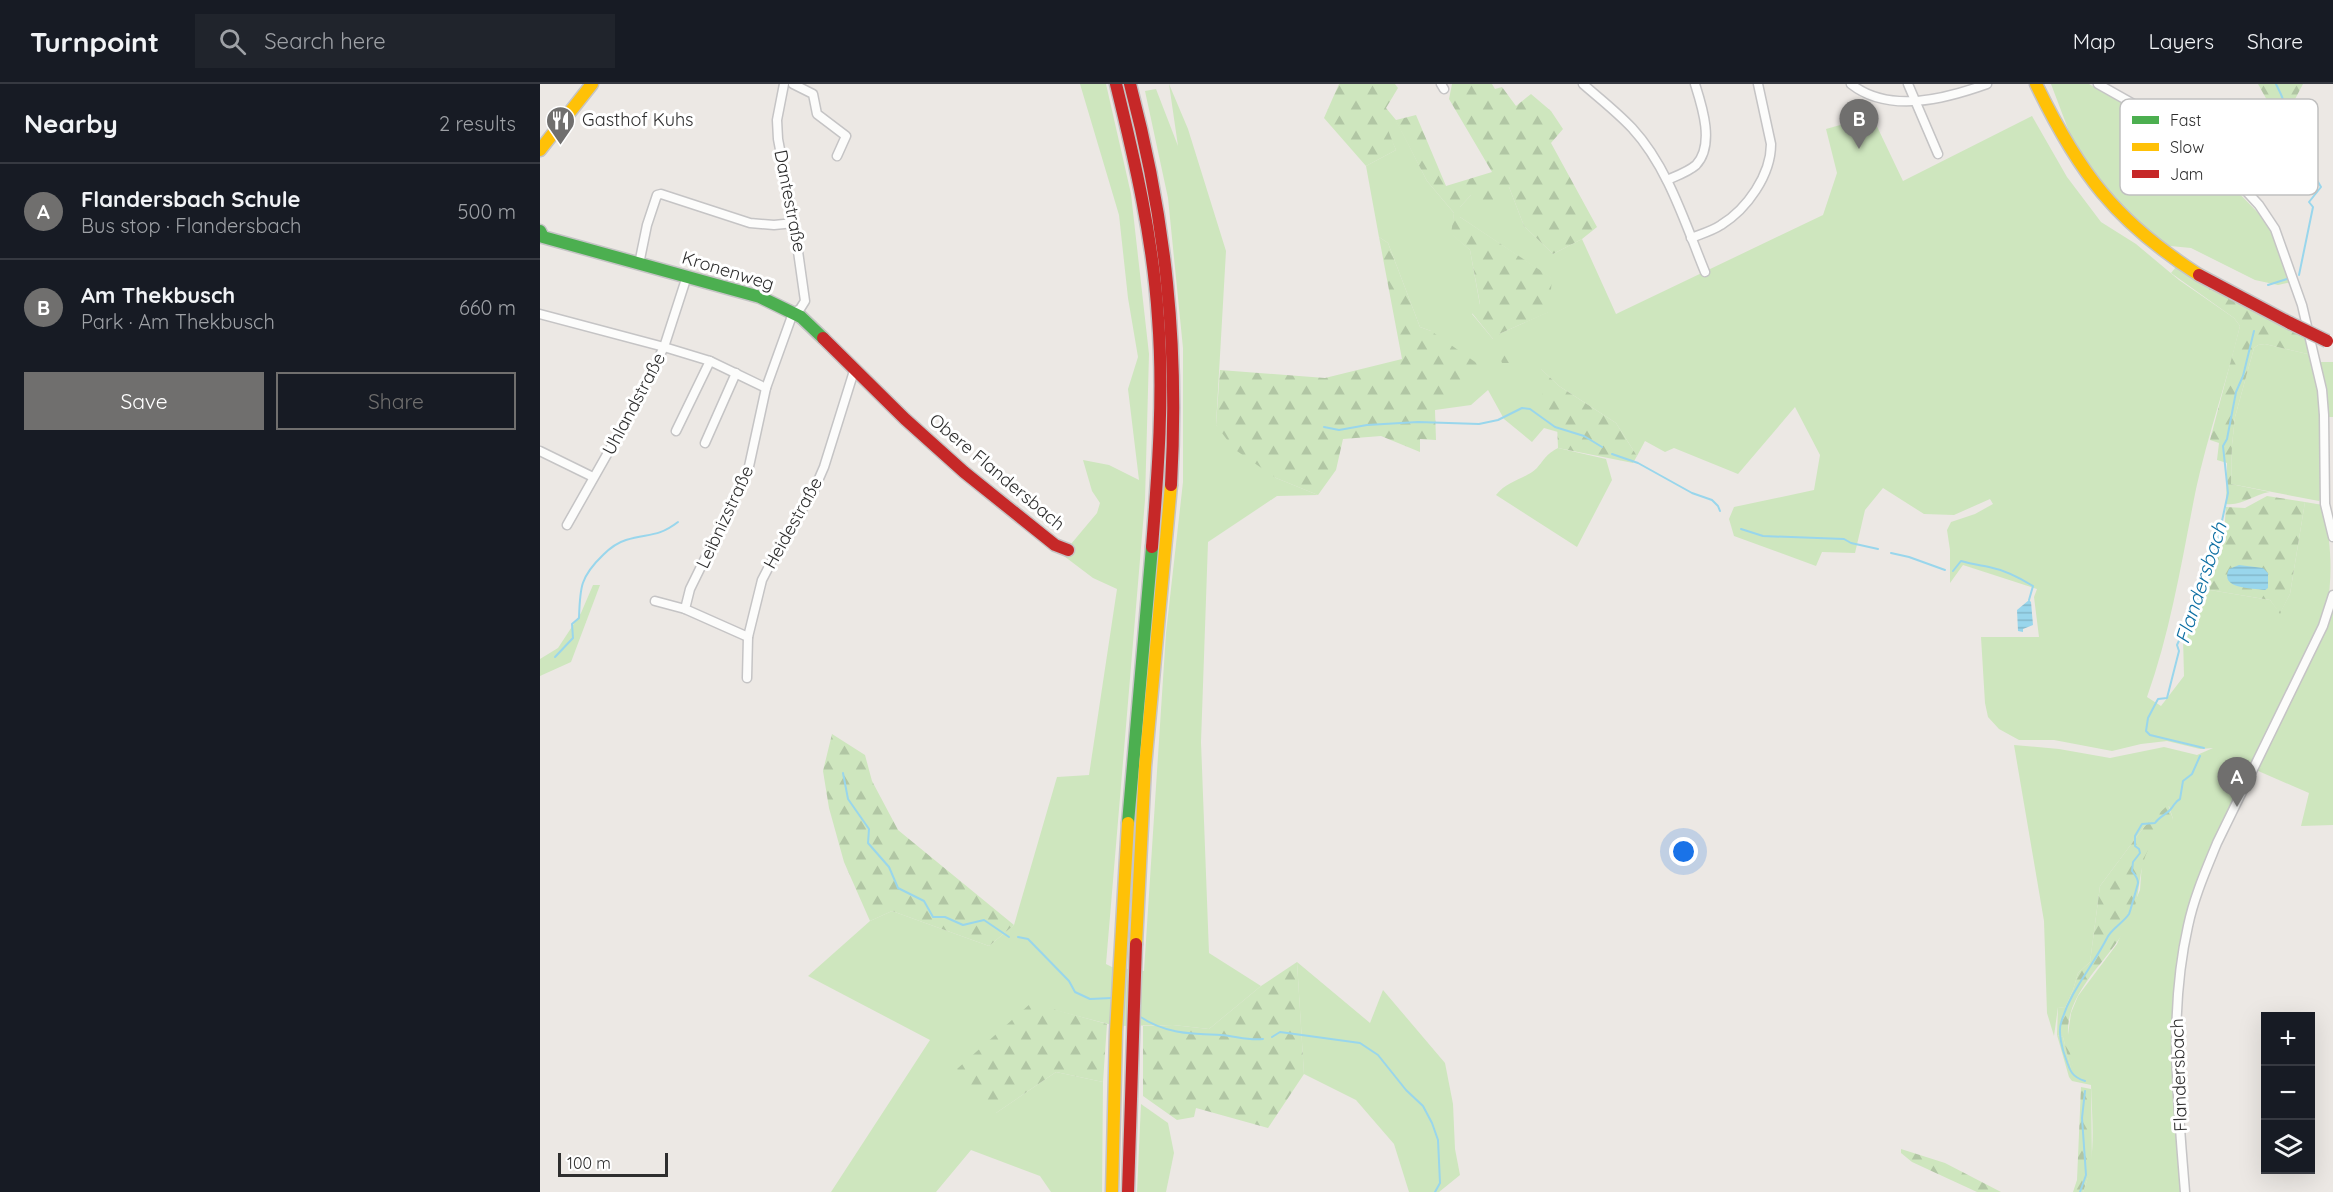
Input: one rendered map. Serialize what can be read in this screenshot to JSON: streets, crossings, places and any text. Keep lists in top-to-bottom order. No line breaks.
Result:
{"streets":{"main road":["Kronenweg","Obere Flandersbach"],"street":["Dantestraße","Uhlandstraße","Leibnizstraße","Heidestraße","Flandersbach"]},"crossings":[["Dantestraße","Kronenweg"],["Dantestraße","Leibnizstraße"],["Kronenweg","Uhlandstraße"],["Kronenweg","Obere Flandersbach"],["Kronenweg","Leibnizstraße"],["Kronenweg","Heidestraße"]],"water":["Flandersbach"],"places":{"restaurant":["Gasthof Kuhs"]},"legend":["Fast","Slow","Jam"],"scale_bar":"100 m","page":{"header":"Turnpoint","search":"Search here","nav":["Map","Layers","Share"],"heading":["Nearby","2 results"],"pins":["B","A"],"list":[{"mark":"A","name":"Flandersbach Schule","note":"Bus stop · Flandersbach","value":"500 m"},{"mark":"B","name":"Am Thekbusch","note":"Park · Am Thekbusch","value":"660 m"}],"buttons":["Save","Share"],"map_buttons":["+","−"],"scale":"100 m"}}
